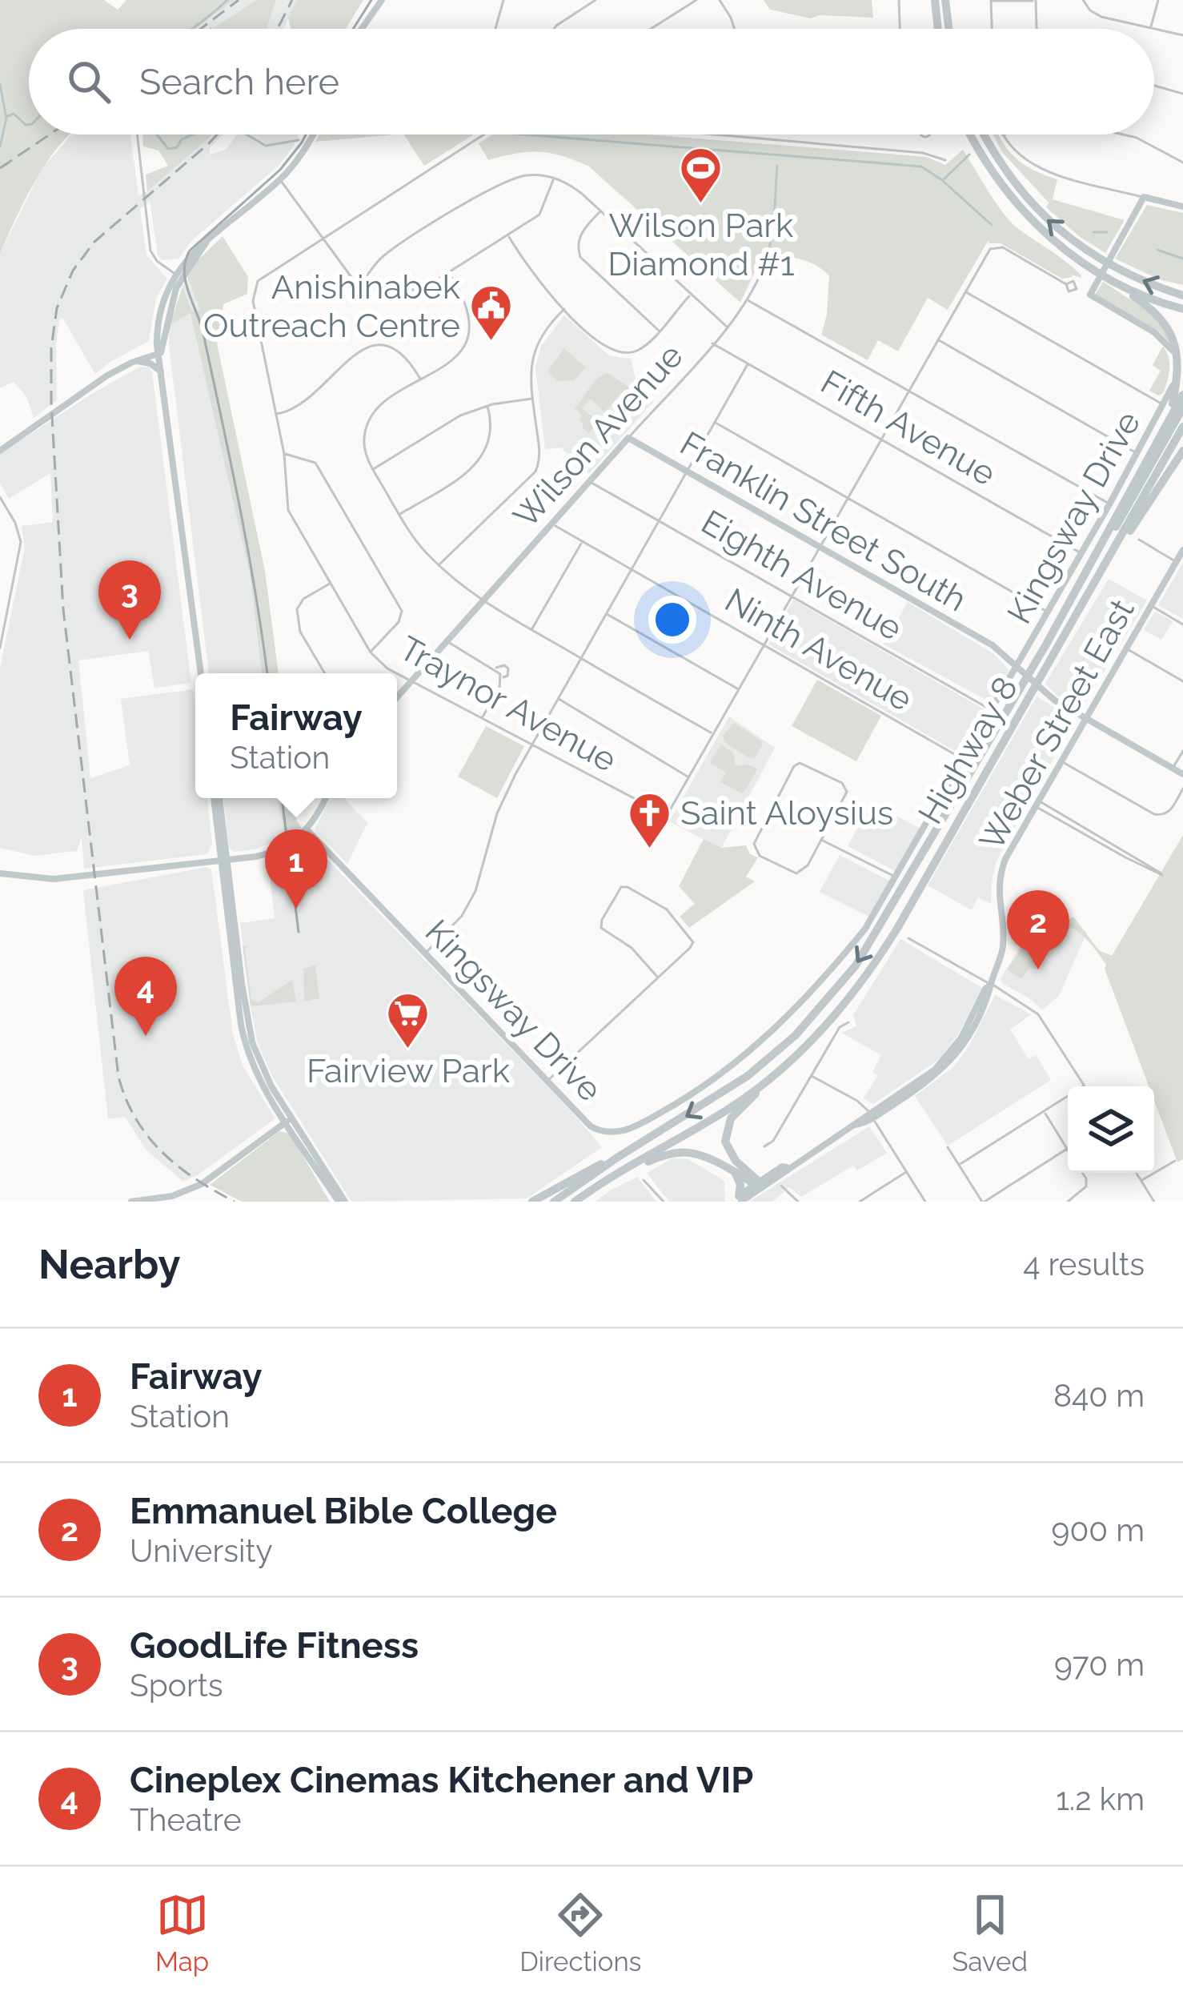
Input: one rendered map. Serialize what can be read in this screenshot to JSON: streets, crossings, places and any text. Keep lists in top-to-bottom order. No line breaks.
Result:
{"streets":{"highway":["Highway 8"],"street":["Fifth Avenue","Wilson Avenue","Kingsway Drive","Franklin Street South","Eighth Avenue","Ninth Avenue","Traynor Avenue","Weber Street East"]},"crossings":[["Fifth Avenue","Wilson Avenue"],["Fifth Avenue","Kingsway Drive"],["Wilson Avenue","Franklin Street South"],["Wilson Avenue","Eighth Avenue"],["Wilson Avenue","Ninth Avenue"],["Wilson Avenue","Traynor Avenue"],["Kingsway Drive","Franklin Street South"],["Kingsway Drive","Eighth Avenue"],["Kingsway Drive","Ninth Avenue"],["Franklin Street South","Weber Street East"]],"places":{"sports":["Wilson Park Diamond #1"],"public building":["Anishinabek Outreach Centre"],"church":["Saint Aloysius"],"supermarket":["Fairview Park"]},"page":{"search":"Search here","pins":["3","1","2","4"],"popup":["Fairway","Station"],"heading":["Nearby","4 results"],"list":[{"mark":"1","name":"Fairway","note":"Station","value":"840 m"},{"mark":"2","name":"Emmanuel Bible College","note":"University","value":"900 m"},{"mark":"3","name":"GoodLife Fitness","note":"Sports","value":"970 m"},{"mark":"4","name":"Cineplex Cinemas Kitchener and VIP","note":"Theatre","value":"1.2 km"}],"nav":["Map","Directions","Saved"]}}
